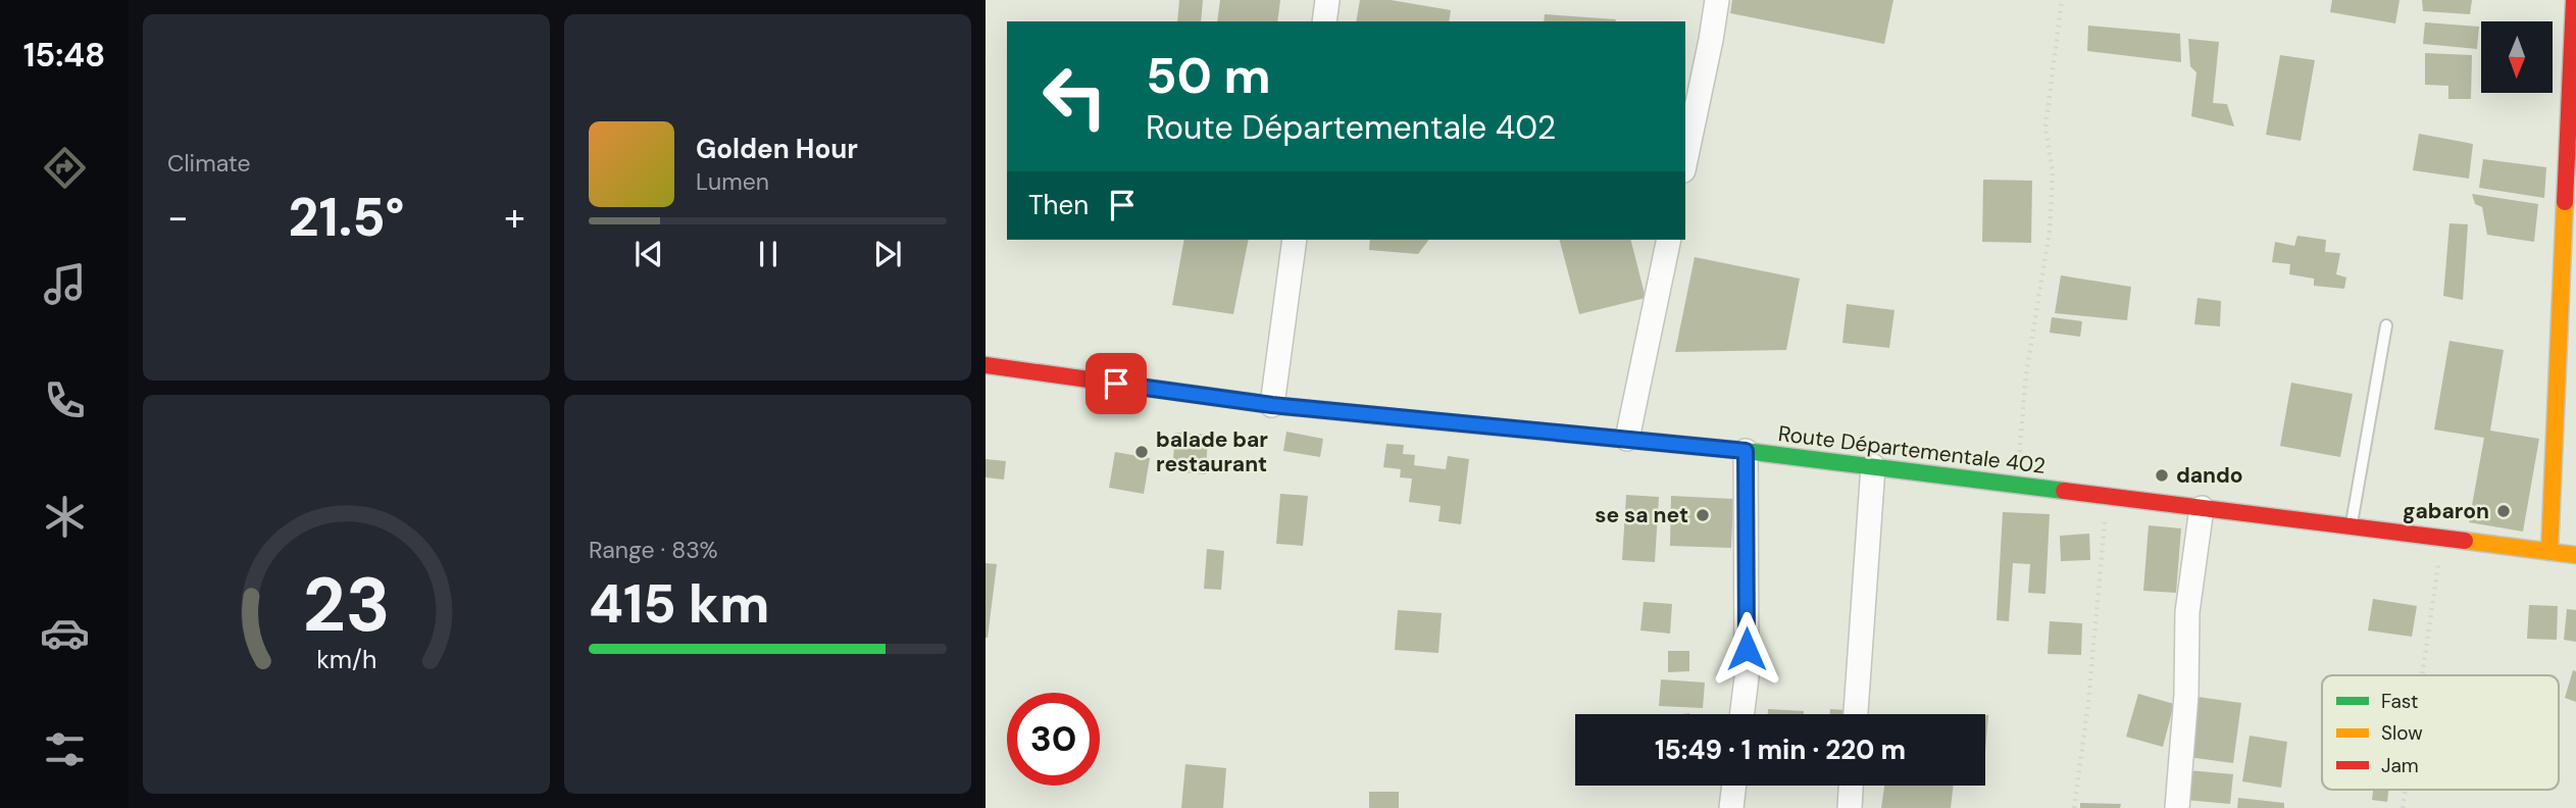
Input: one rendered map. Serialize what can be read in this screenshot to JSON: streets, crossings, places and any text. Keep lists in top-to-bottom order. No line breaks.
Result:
{"streets":{"main road":["Route Départementale 402"]},"places":["balade bar restaurant","dando","gabaron","se sa net"],"legend":["Fast","Slow","Jam"],"north":"bottom","page":{"tabs":"15:48","tile":["Climate",["Range · 83%","415 km"]],"turn":["50 m","Route Départementale 402"],"song":["Golden Hour","Lumen"],"then":"Then","heat":["−","21.5°","+"],"limit":"30","trip":"15:49 · 1 min · 220 m","gauge":["23","km/h"]}}
